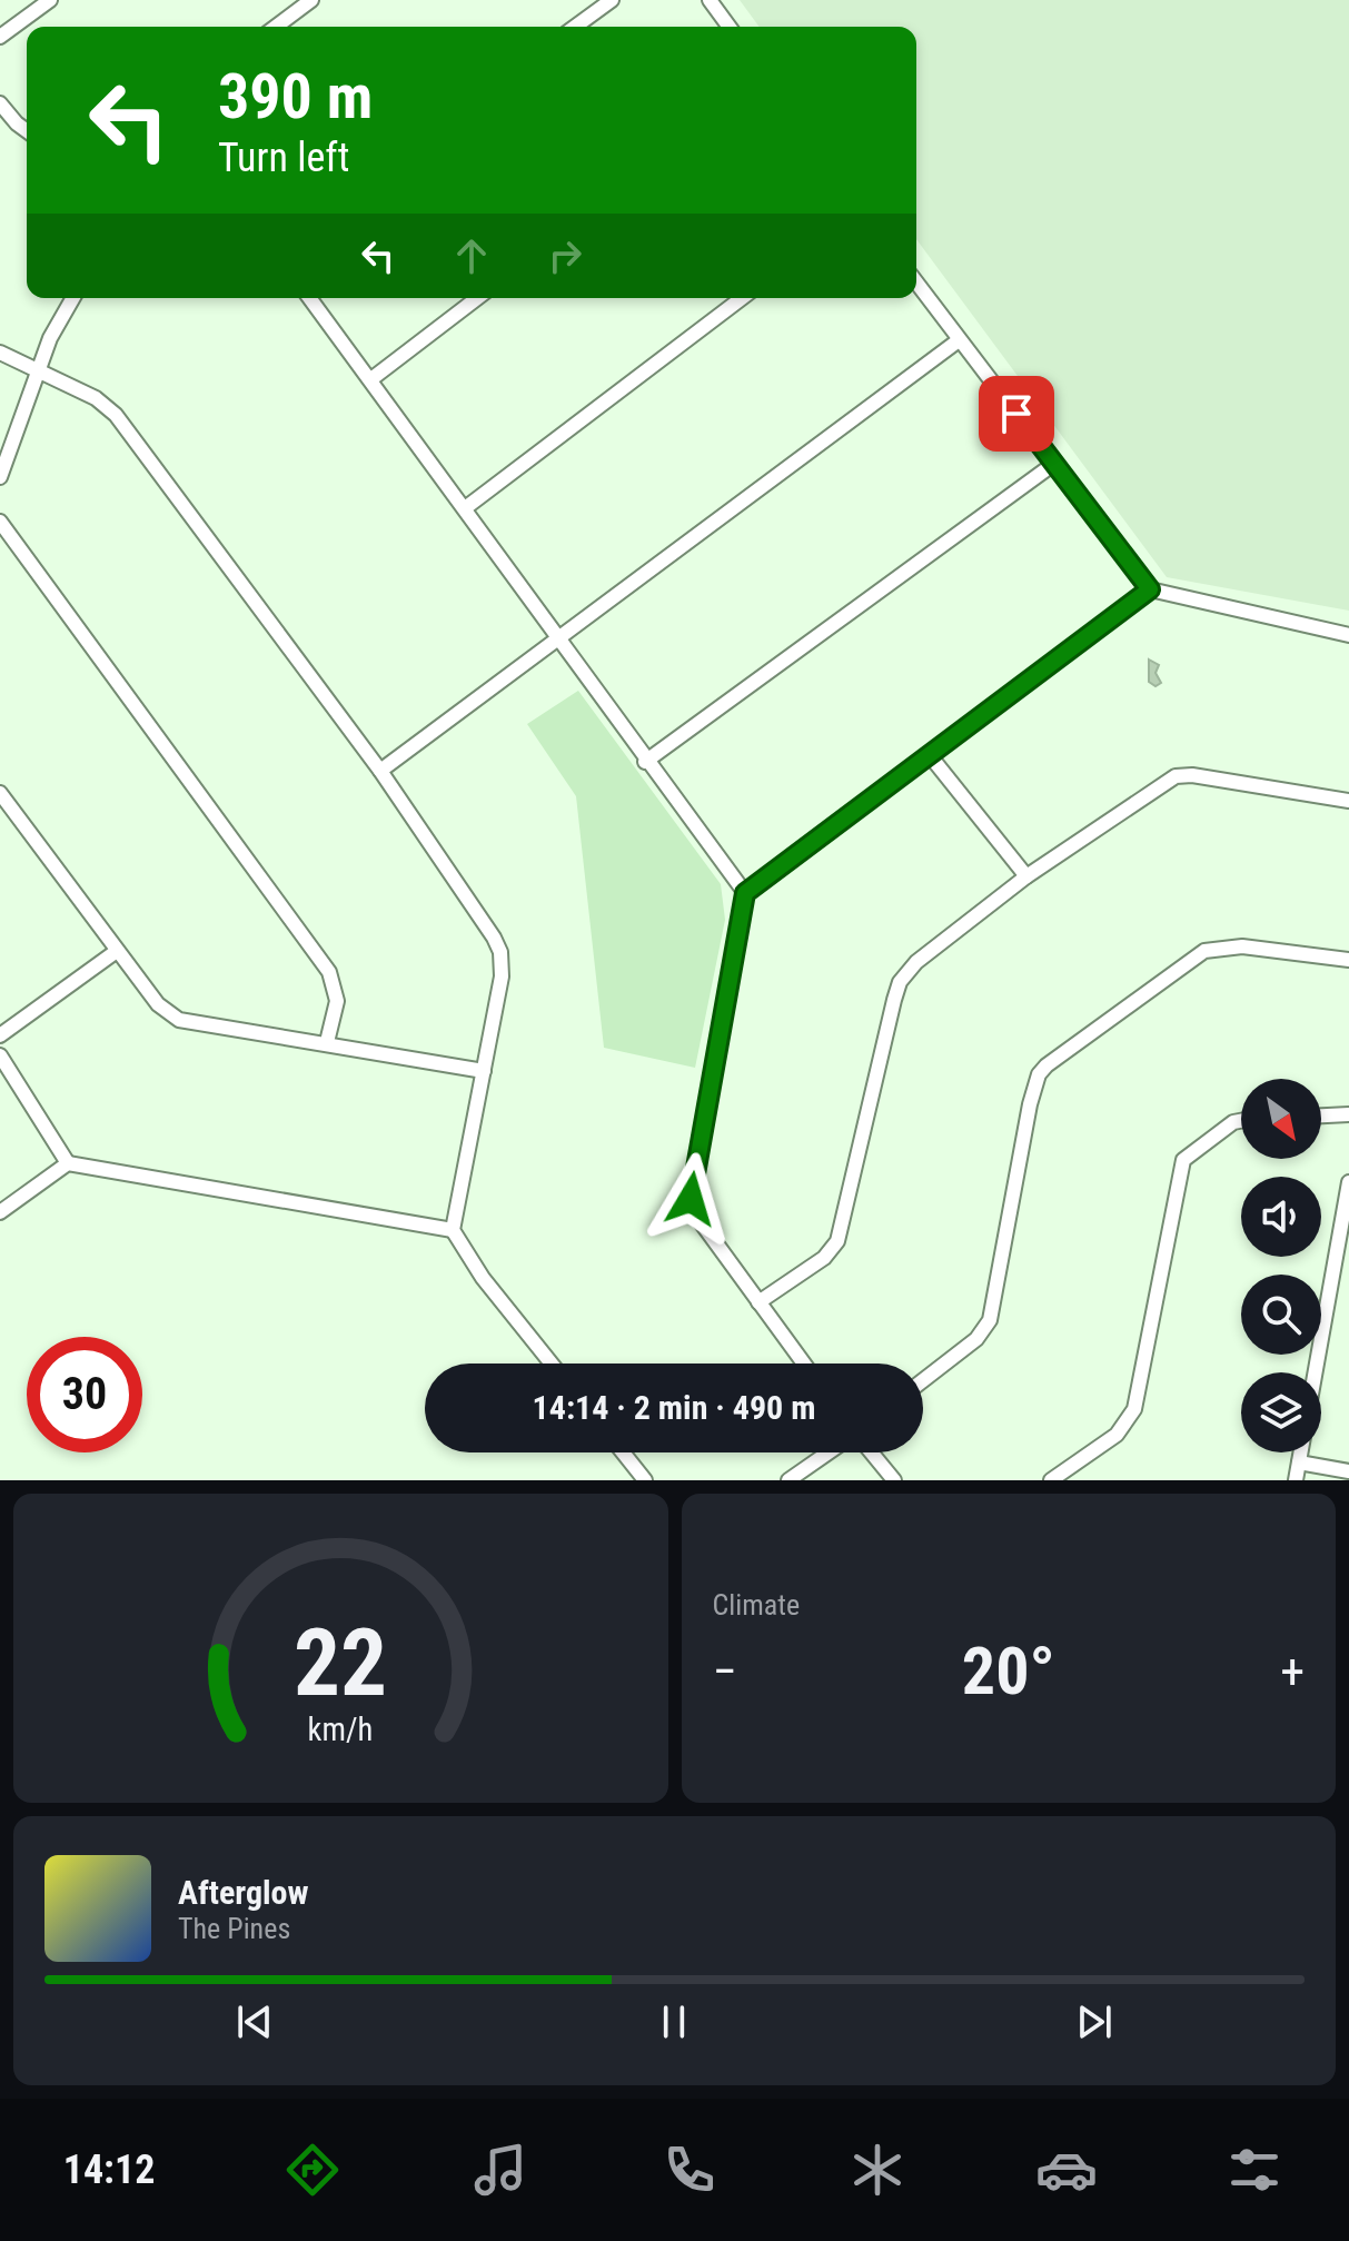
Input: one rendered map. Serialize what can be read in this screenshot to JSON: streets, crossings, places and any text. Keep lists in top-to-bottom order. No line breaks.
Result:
{"north":"bottom right","page":{"turn":["390 m","Turn left"],"limit":"30","trip":"14:14 · 2 min · 490 m","tile":"Climate","heat":["−","20°","+"],"song":["Afterglow","The Pines"],"tabs":"14:12","gauge":["22","km/h"]}}
